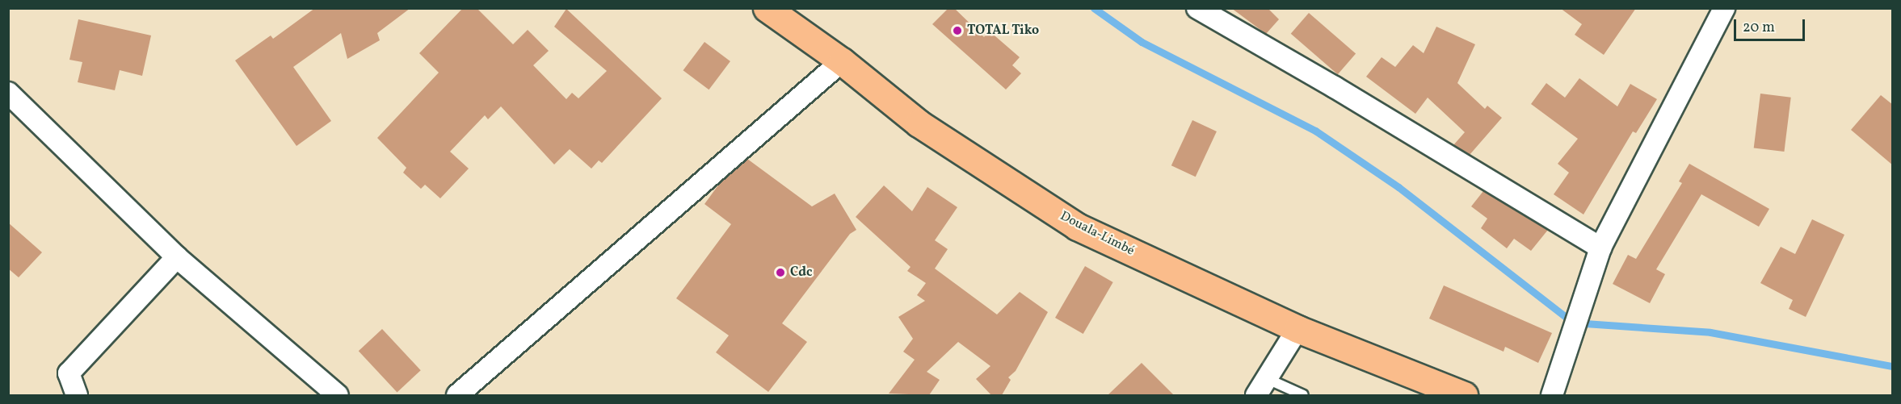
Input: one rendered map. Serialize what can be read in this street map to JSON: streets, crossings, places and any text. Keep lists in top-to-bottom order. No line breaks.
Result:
{"streets":{"highway":["Douala-Limbé"]},"places":["TOTAL Tiko","Cdc"],"scale_bar":"20 m"}
